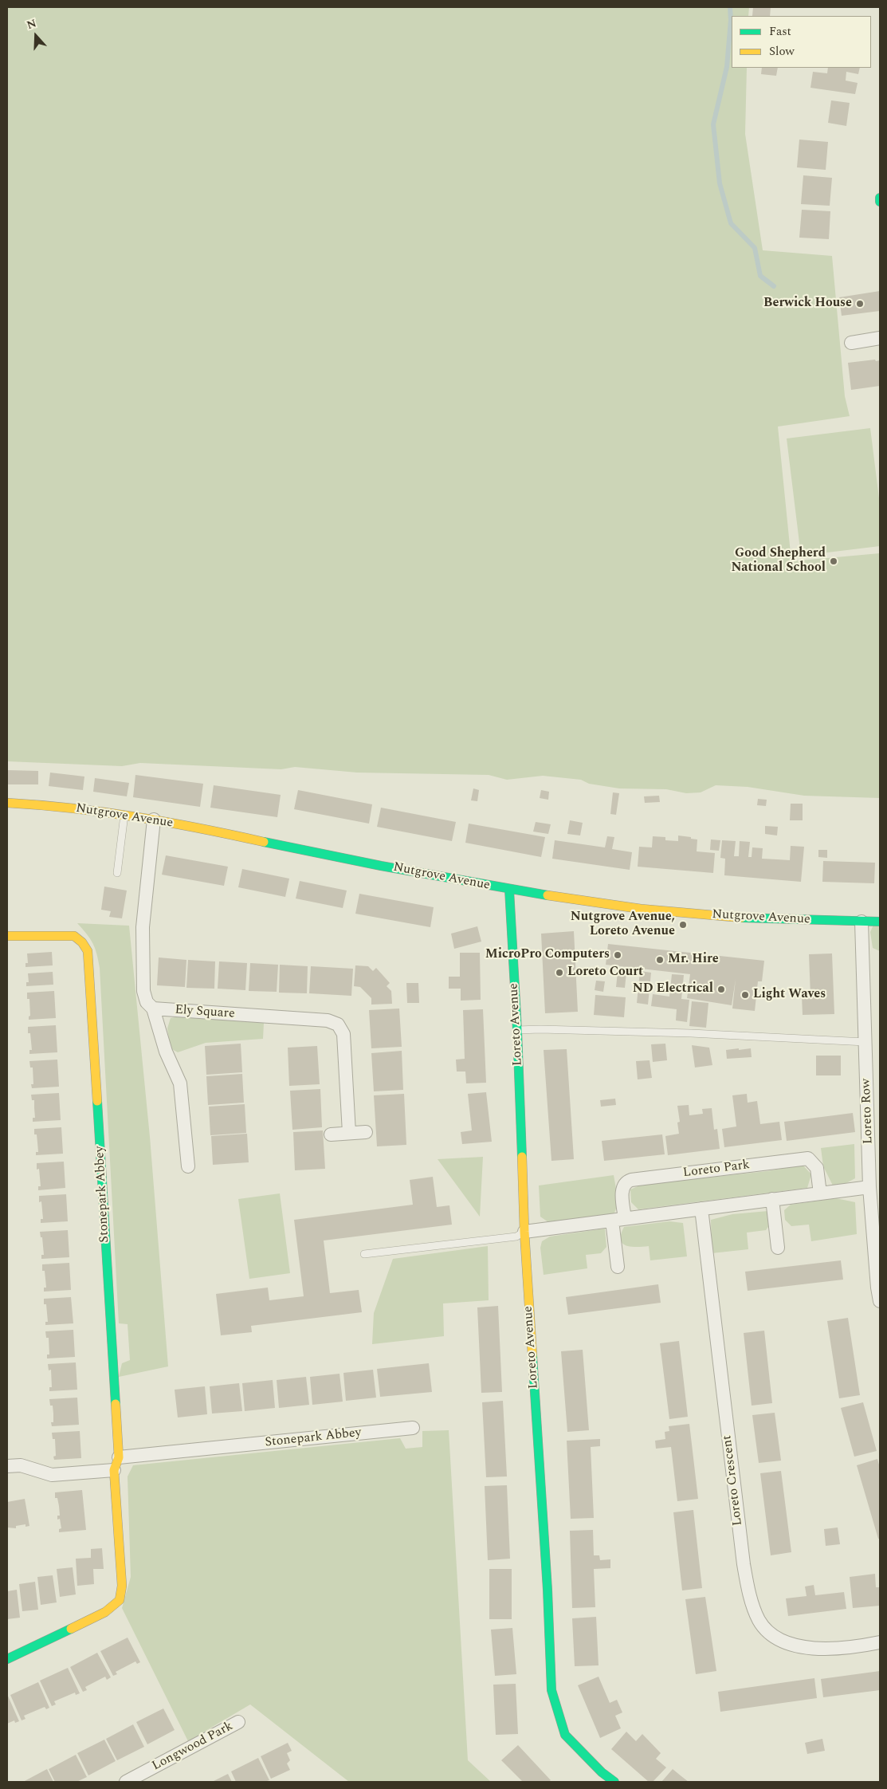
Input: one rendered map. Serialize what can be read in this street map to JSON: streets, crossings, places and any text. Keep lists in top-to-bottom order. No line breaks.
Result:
{"streets":{"street":["Nutgrove Avenue","Ely Square","Loreto Avenue","Loreto Row","Loreto Park","Stonepark Abbey","Loreto Crescent","Longwood Park"]},"crossings":[["Nutgrove Avenue","Loreto Avenue"],["Nutgrove Avenue","Loreto Row"]],"places":["Berwick House","Good Shepherd National School","Nutgrove Avenue, Loreto Avenue","MicroPro Computers","Mr. Hire","Loreto Court","ND Electrical","Light Waves"],"legend":["Fast","Slow"],"north":"top"}
